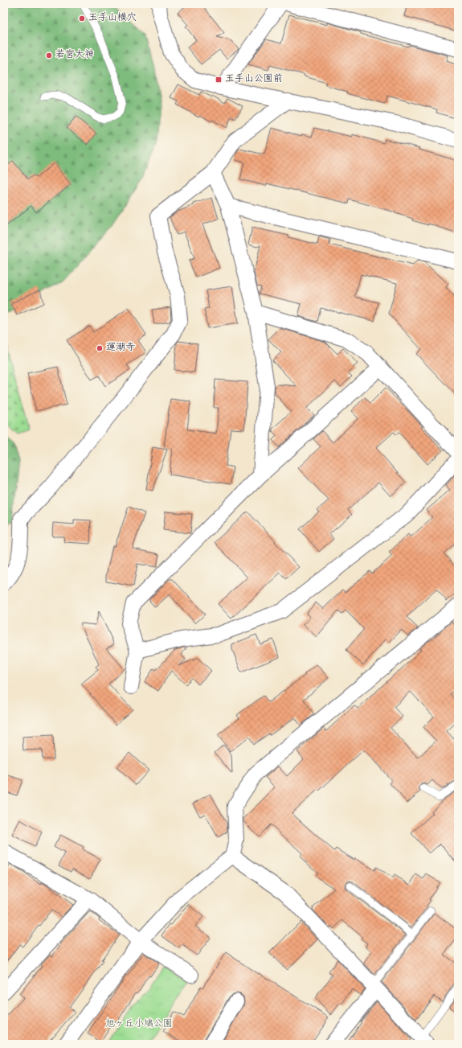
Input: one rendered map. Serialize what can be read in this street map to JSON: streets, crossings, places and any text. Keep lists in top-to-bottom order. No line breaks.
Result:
{"parks":["旭ヶ丘小鳩公園"],"places":{"other":["玉手山横穴","若宮大神","運潮寺"],"transit":["玉手山公園前"]}}
